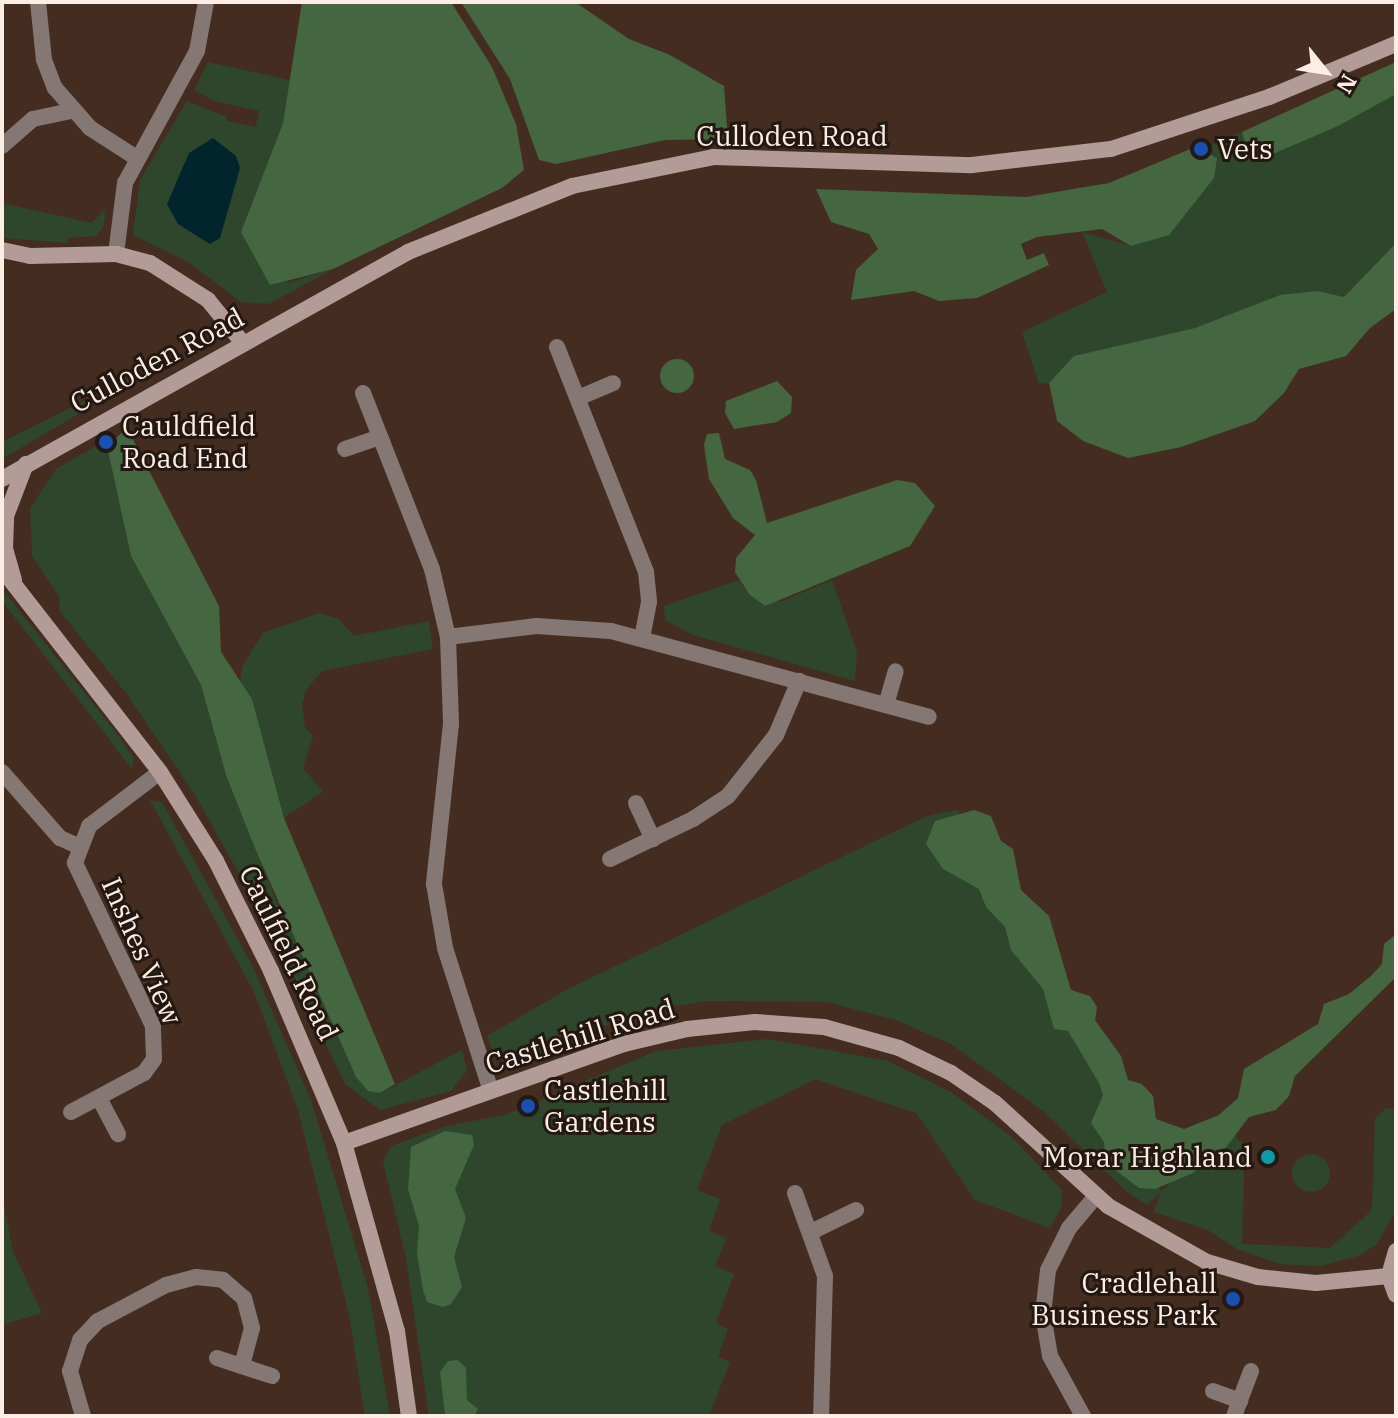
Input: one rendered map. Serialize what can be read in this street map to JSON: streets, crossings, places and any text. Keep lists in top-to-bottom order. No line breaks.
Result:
{"streets":{"street":["Culloden Road","Inshes View","Caulfield Road","Castlehill Road"]},"crossings":[["Caulfield Road","Castlehill Road"]],"places":["Vets","Cauldfield Road End","Castlehill Gardens","Morar Highland","Cradlehall Business Park"],"north":"bottom right"}
